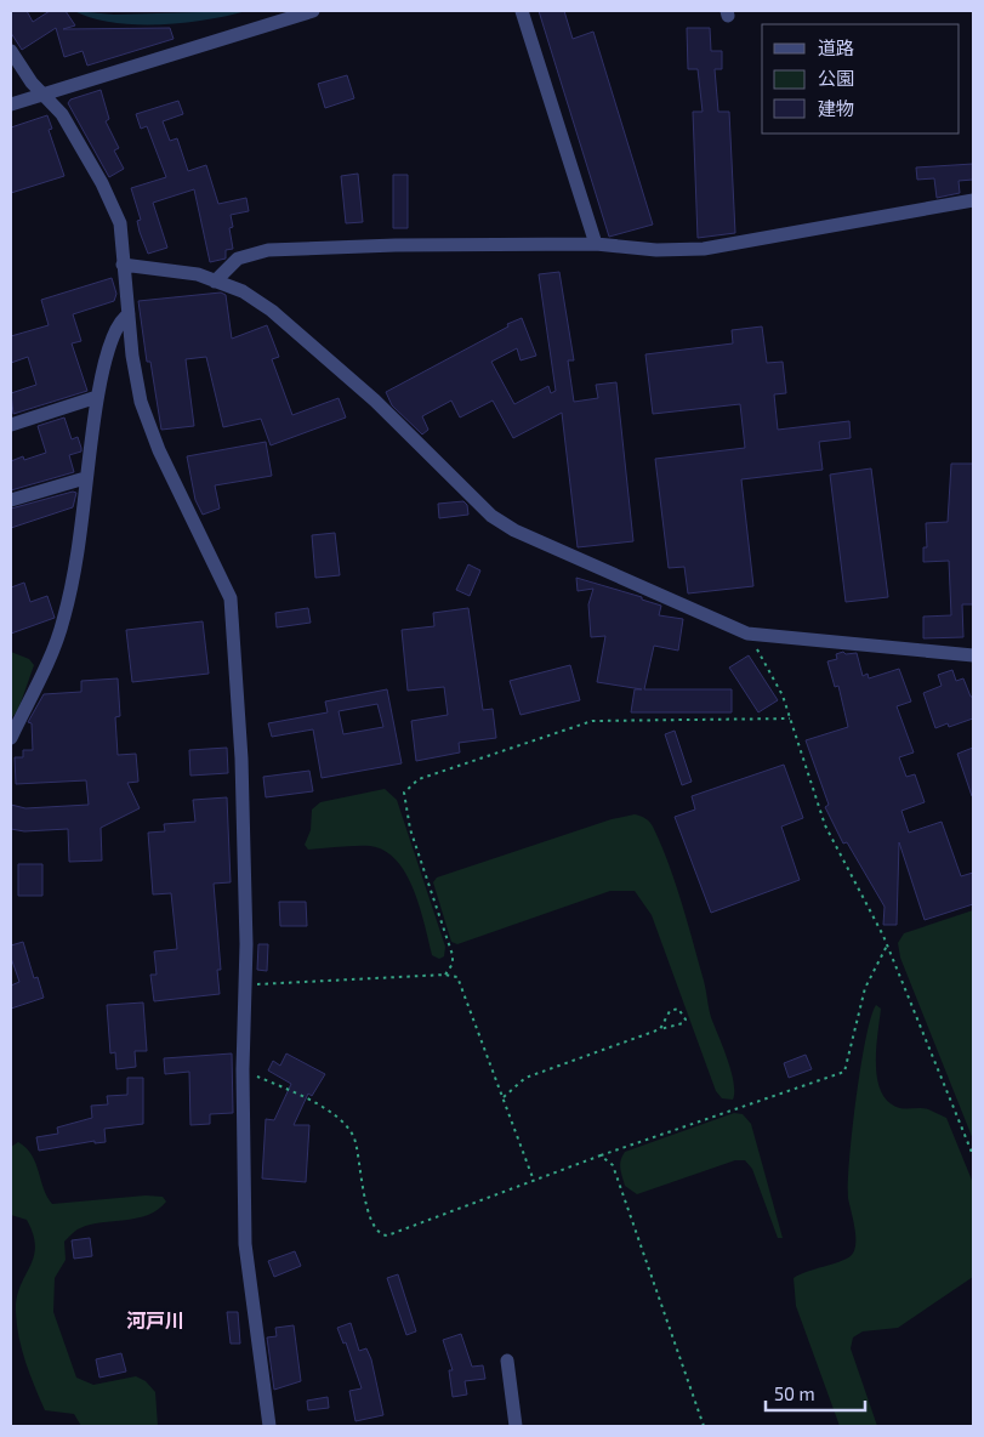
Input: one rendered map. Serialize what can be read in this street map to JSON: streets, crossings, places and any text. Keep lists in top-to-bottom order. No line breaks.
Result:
{"districts":["河戸川"],"legend":["道路","公園","建物"],"scale_bar":"50 m"}
